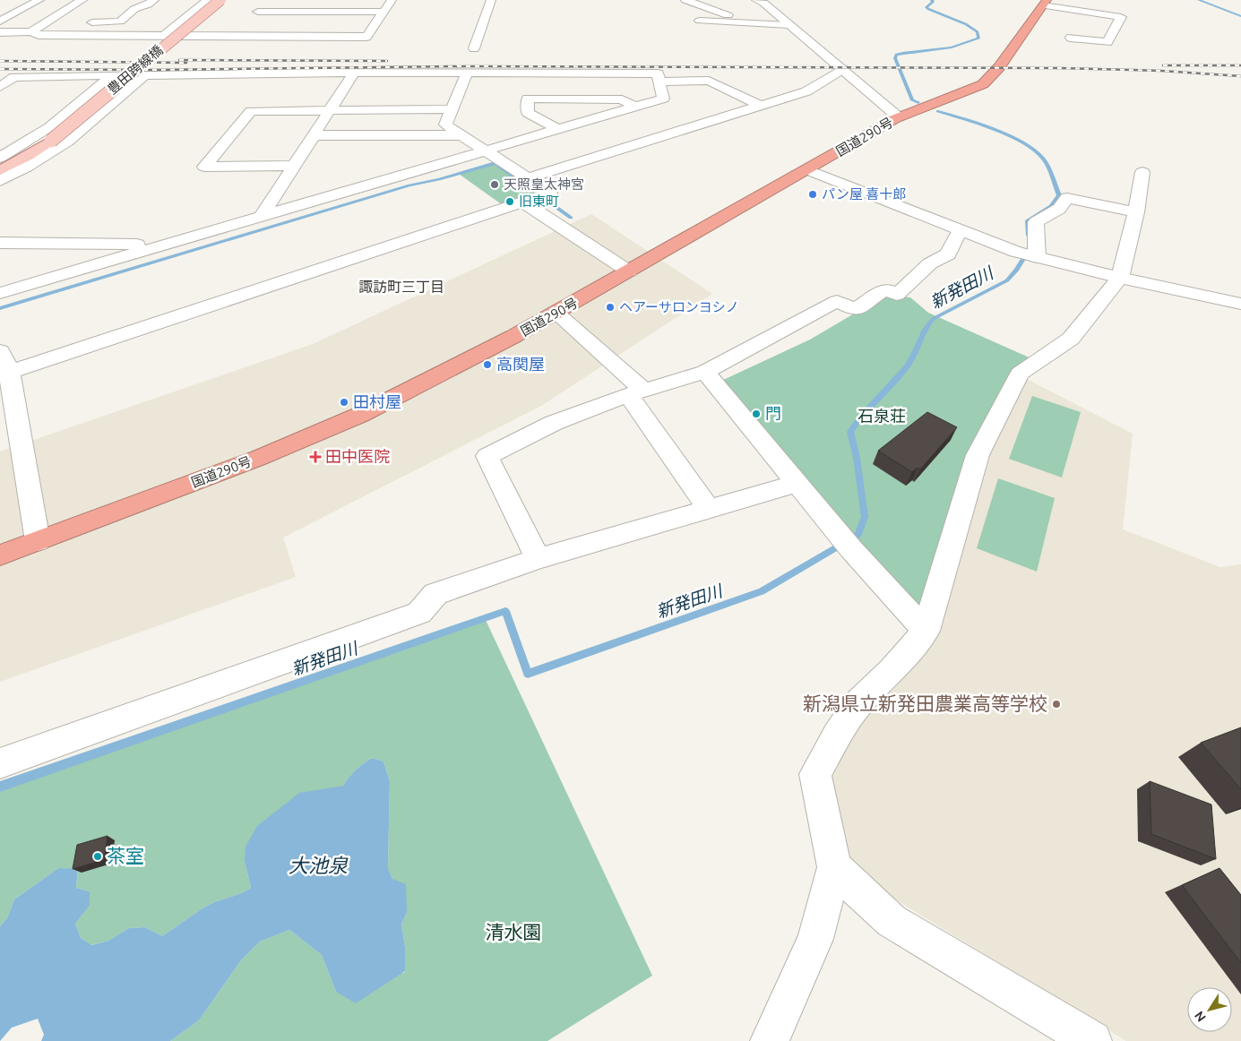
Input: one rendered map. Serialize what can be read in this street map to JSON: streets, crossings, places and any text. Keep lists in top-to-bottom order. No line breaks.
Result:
{"streets":{"highway":["国道290号"],"main road":["豊田跨線橋"]},"districts":["諏訪町三丁目"],"water":["新発田川","大池泉"],"parks":["石泉荘","清水園"],"places":{"other":["天照皇太神宮","パン屋 喜十郎","旧東町","ヘアーサロンヨシノ","高関屋","田村屋","門","新潟県立新発田農業高等学校","茶室"],"health":["田中医院"]},"north":"bottom left"}
